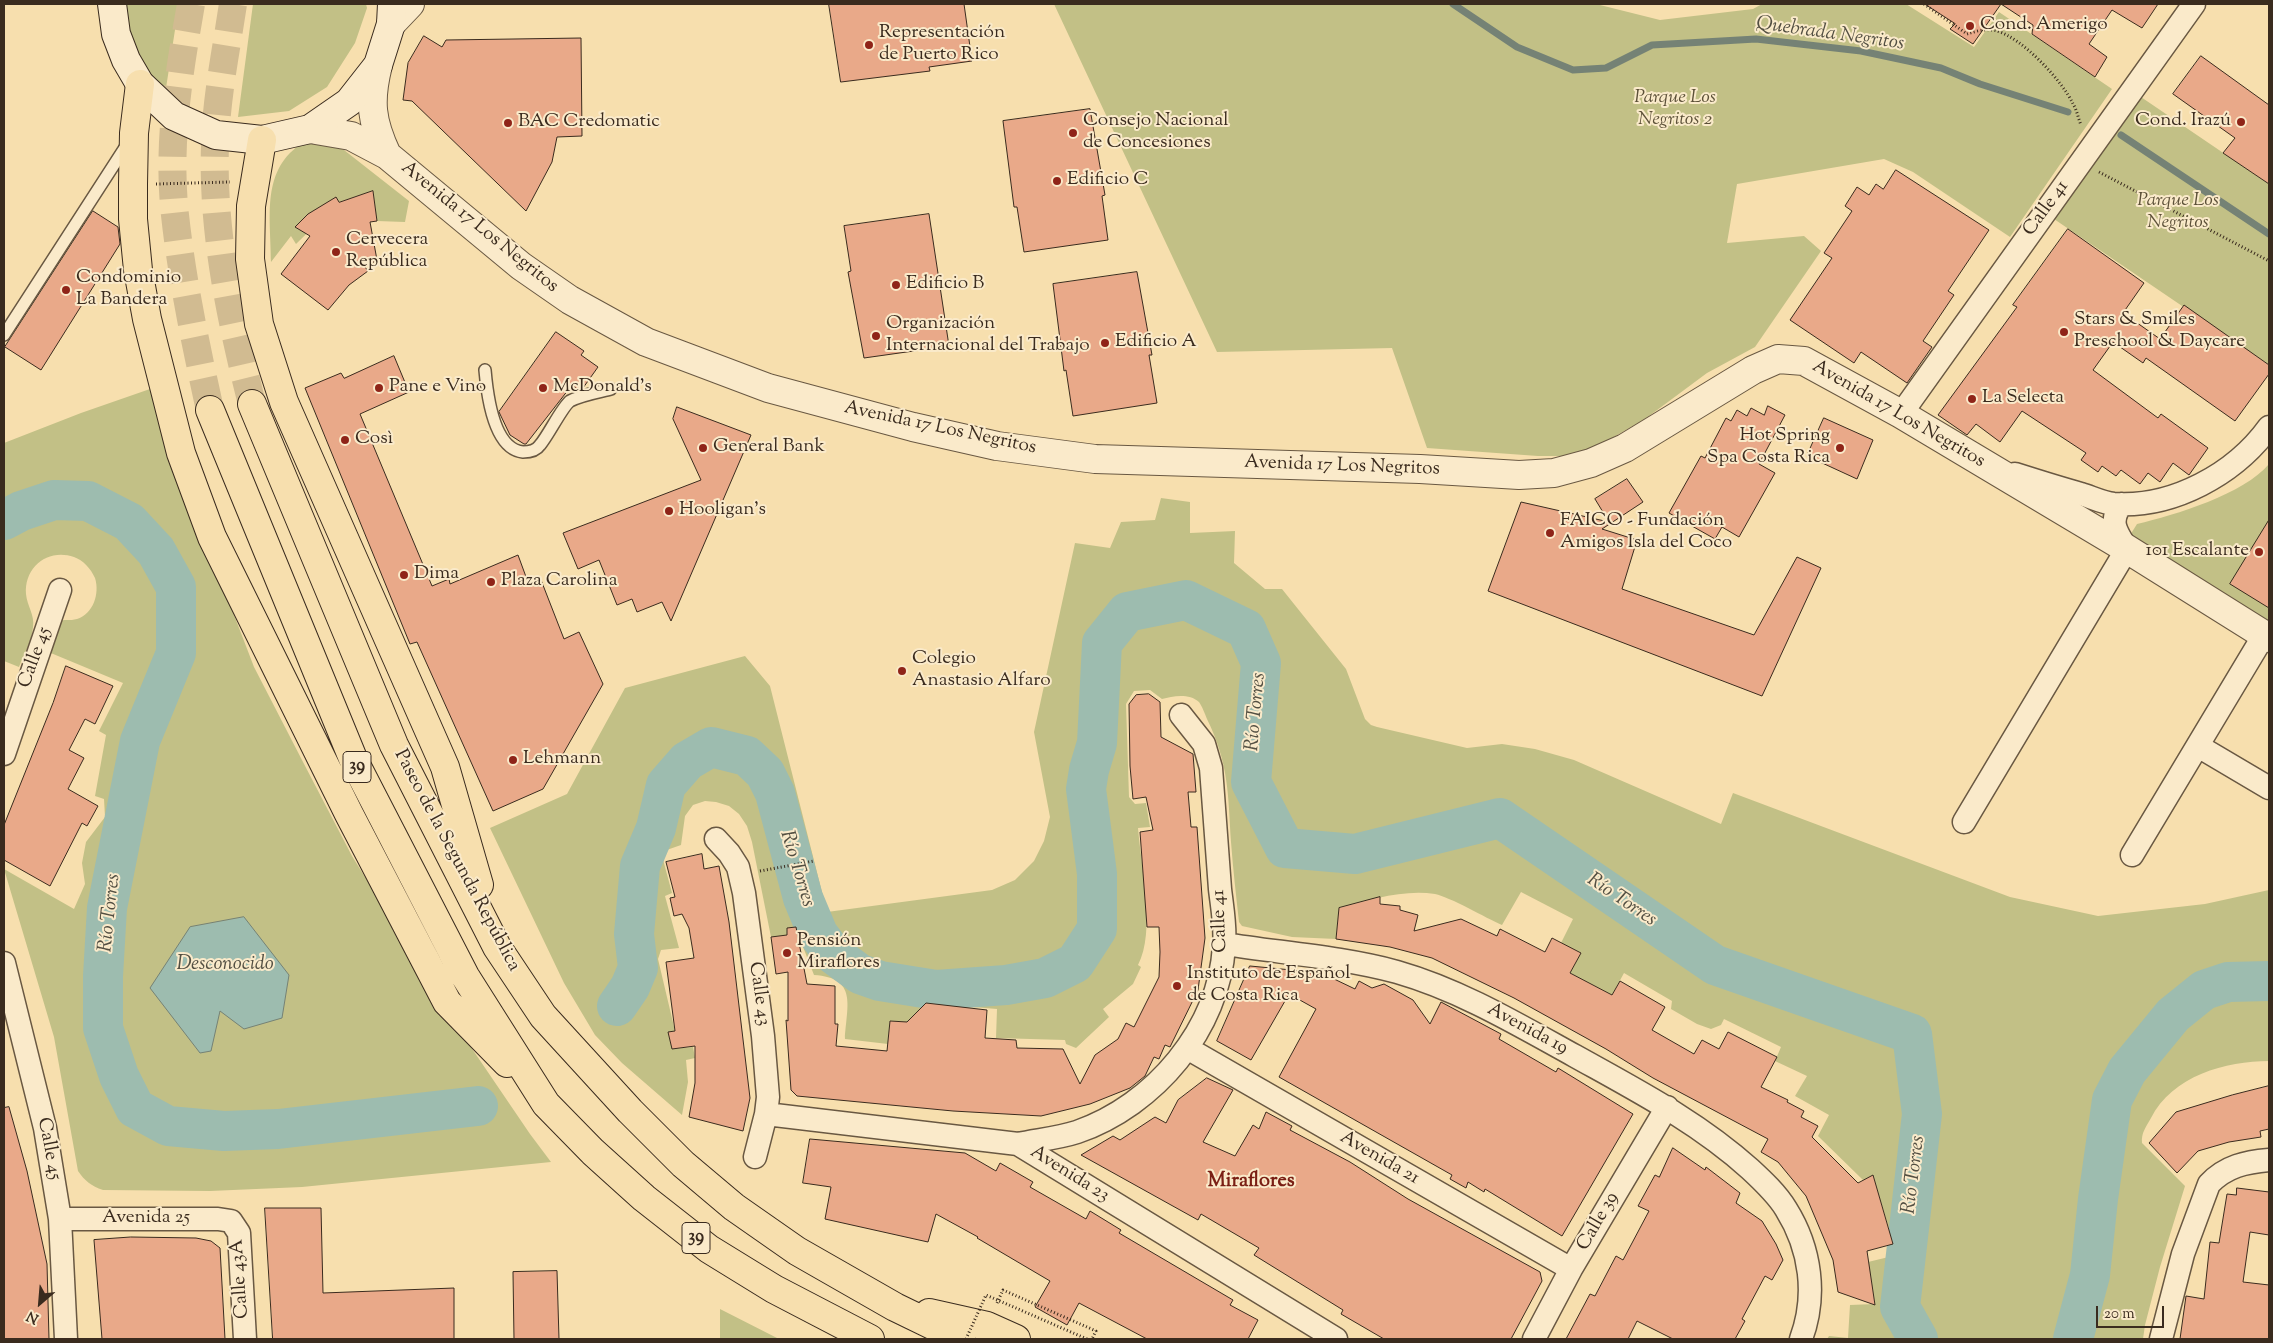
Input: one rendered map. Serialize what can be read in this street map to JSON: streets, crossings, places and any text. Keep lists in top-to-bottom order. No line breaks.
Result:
{"streets":{"highway":["39","Paseo de la Segunda República"],"street":["Calle 41","Avenida 17 Los Negritos","Calle 45","Calle 43","Avenida 19","Avenida 21","Avenida 23","Avenida 25","Calle 39","Calle 43A"]},"crossings":[["Calle 41","Avenida 17 Los Negritos"],["Calle 41","Avenida 19"],["Calle 41","Avenida 21"],["Calle 41","Avenida 23"],["Calle 45","Avenida 25"],["Calle 43","Avenida 23"],["Avenida 19","Calle 39"],["Avenida 21","Calle 39"],["Avenida 25","Calle 43A"]],"districts":["Miraflores"],"water":["Quebrada Negritos","Río Torres","Desconocido"],"parks":["Parque Los Negritos 2","Parque Los Negritos"],"places":["Cond. Amerigo","Representación de Puerto Rico","Cond. Irazú","BAC Credomatic","Consejo Nacional de Concesiones","Edificio C","Cervecera República","Edificio B","Condominio La Bandera","Stars & Smiles Preschool & Daycare","Organización Internacional del Trabajo","Edificio A","Pane e Vino","McDonald's","La Selecta","Così","General Bank","Hot Spring Spa Costa Rica","Hooligan's","FAICO - Fundación Amigos Isla del Coco","101 Escalante","Dima","Plaza Carolina","Colegio Anastasio Alfaro","Lehmann","Pensión Miraflores","Instituto de Español de Costa Rica"],"scale_bar":"20 m","north":"bottom left"}
